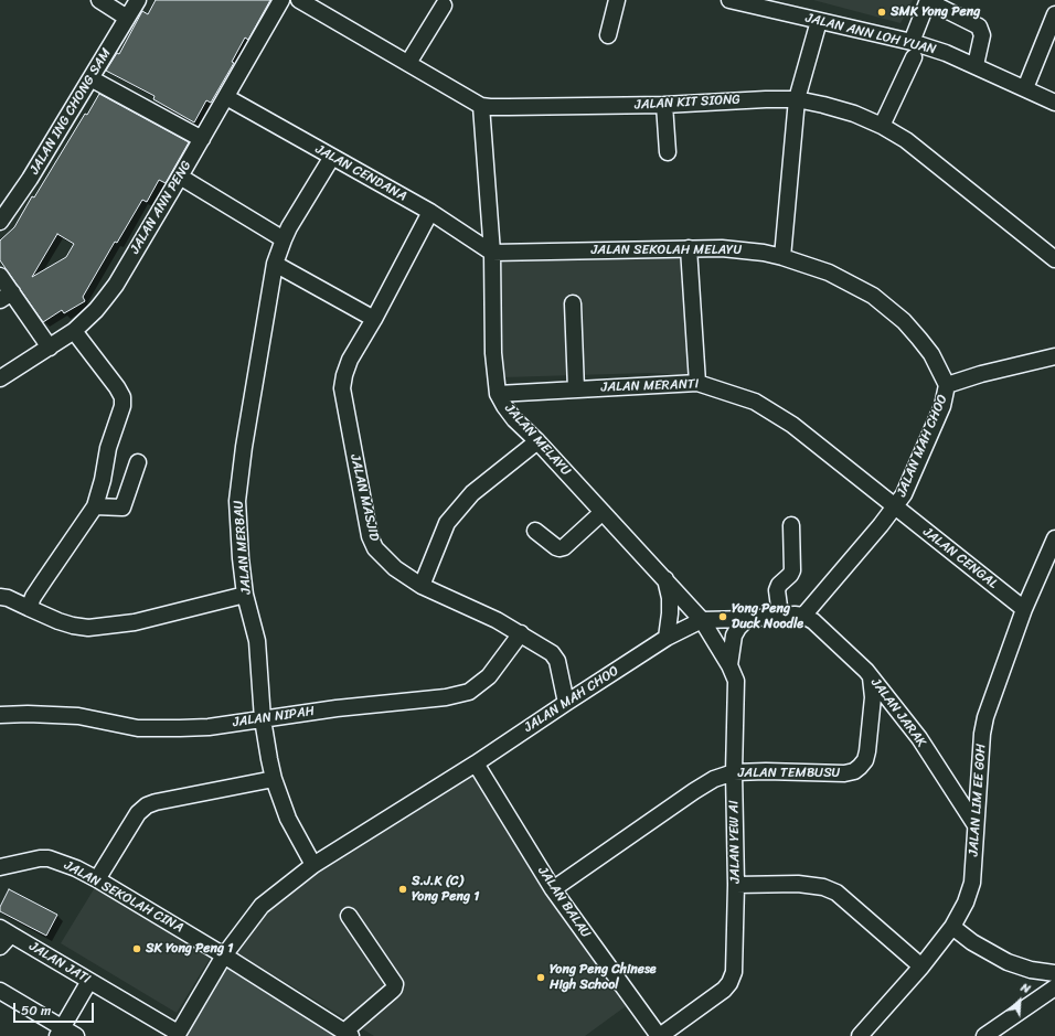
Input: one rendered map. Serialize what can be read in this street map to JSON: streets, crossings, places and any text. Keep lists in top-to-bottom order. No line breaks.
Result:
{"streets":{"street":["JALAN ANN LOH YUAN","JALAN KIT SIONG","JALAN ING CHONG SAM","JALAN CENDANA","JALAN ANN PENG","JALAN SEKOLAH MELAYU","JALAN MERANTI","JALAN MELAYU","JALAN MAH CHOO","JALAN MASJID","JALAN MERBAU","JALAN CENGAL","JALAN JARAK","JALAN NIPAH","JALAN TEMBUSU","JALAN LIM EE GOH","JALAN YEW AI","JALAN SEKOLAH CINA","JALAN BALAU","JALAN JATI"]},"crossings":[["JALAN KIT SIONG","JALAN MELAYU"],["JALAN CENDANA","JALAN ANN PENG"],["JALAN CENDANA","JALAN SEKOLAH MELAYU"],["JALAN CENDANA","JALAN MELAYU"],["JALAN CENDANA","JALAN MASJID"],["JALAN CENDANA","JALAN MERBAU"],["JALAN SEKOLAH MELAYU","JALAN MELAYU"],["JALAN SEKOLAH MELAYU","JALAN MAH CHOO"],["JALAN MERANTI","JALAN MELAYU"],["JALAN MERANTI","JALAN MAH CHOO"],["JALAN MERANTI","JALAN CENGAL"],["JALAN MELAYU","JALAN MAH CHOO"],["JALAN MELAYU","JALAN YEW AI"],["JALAN MAH CHOO","JALAN MASJID"],["JALAN MAH CHOO","JALAN MERBAU"],["JALAN MAH CHOO","JALAN CENGAL"],["JALAN MAH CHOO","JALAN JARAK"],["JALAN MAH CHOO","JALAN YEW AI"],["JALAN MAH CHOO","JALAN SEKOLAH CINA"],["JALAN MAH CHOO","JALAN BALAU"],["JALAN MAH CHOO","JALAN JATI"],["JALAN MASJID","JALAN NIPAH"],["JALAN MERBAU","JALAN NIPAH"],["JALAN CENGAL","JALAN LIM EE GOH"],["JALAN JARAK","JALAN TEMBUSU"],["JALAN JARAK","JALAN LIM EE GOH"],["JALAN TEMBUSU","JALAN YEW AI"],["JALAN TEMBUSU","JALAN BALAU"],["JALAN YEW AI","JALAN BALAU"]],"places":["SMK Yong Peng","Yong Peng Duck Noodle","S.J.K (C) Yong Peng 1","SK Yong Peng 1","Yong Peng Chinese High School"],"scale_bar":"50 m","north":"top right"}
